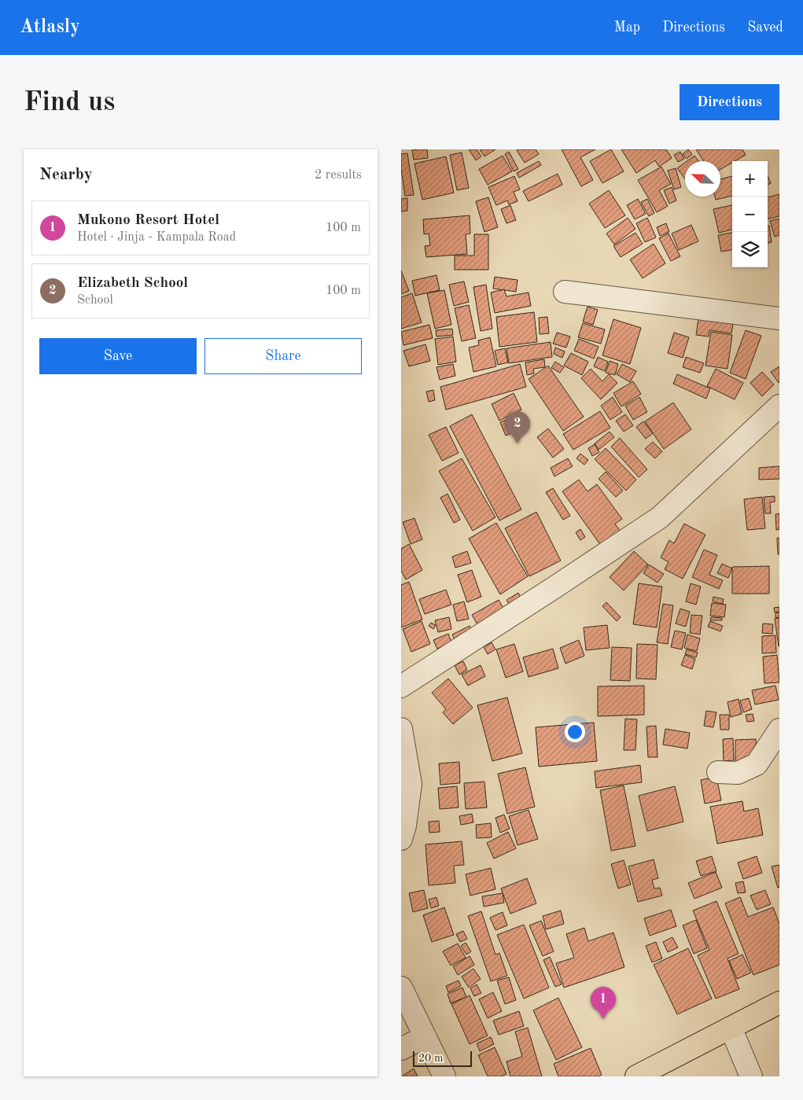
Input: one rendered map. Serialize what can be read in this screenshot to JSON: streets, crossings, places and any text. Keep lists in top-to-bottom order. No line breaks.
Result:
{"scale_bar":"20 m","north":"top left","page":{"header":"Atlasly","nav":["Map","Directions","Saved"],"buttons":["Directions",["Save","Share"]],"title":"Find us","heading":["Nearby","2 results"],"map_buttons":["+","−"],"list":[{"mark":"1","name":"Mukono Resort Hotel","note":"Hotel · Jinja - Kampala Road","value":"100 m"},{"mark":"2","name":"Elizabeth School","note":"School","value":"100 m"}],"pins":["2","1"],"scale":"20 m"}}
